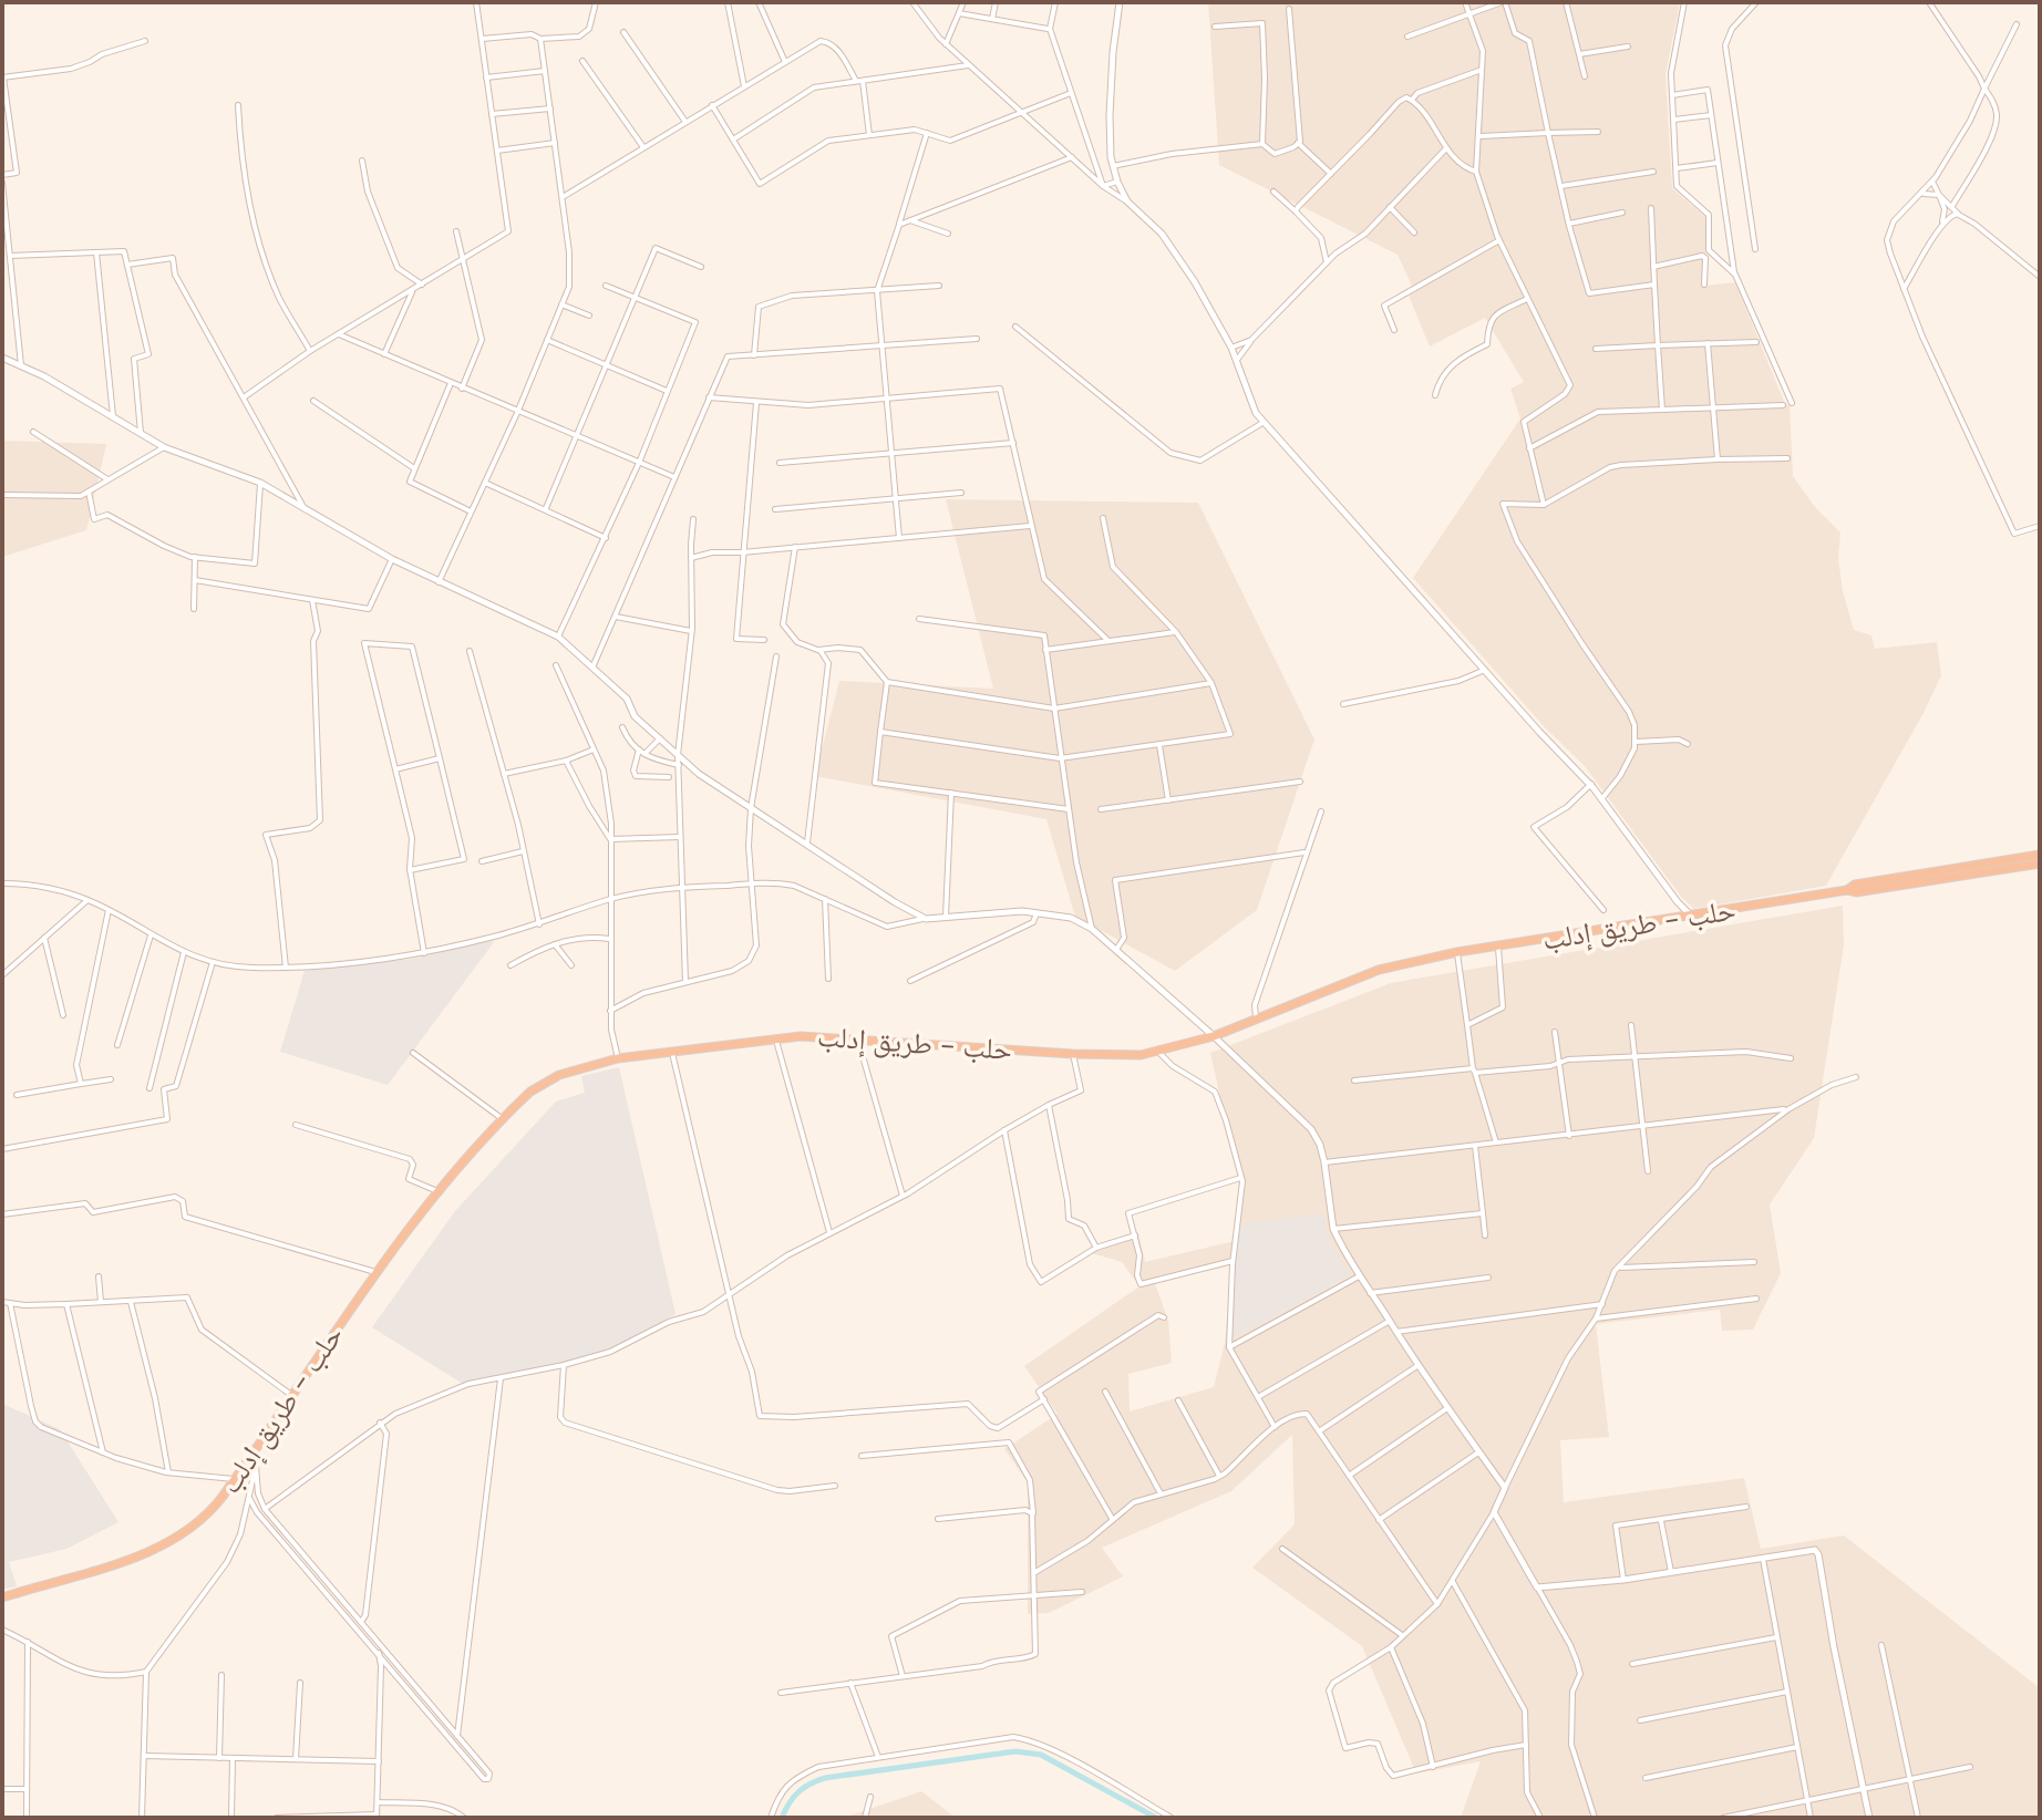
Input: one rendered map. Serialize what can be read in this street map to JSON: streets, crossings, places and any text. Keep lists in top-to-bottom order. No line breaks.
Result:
{"streets":{"highway":["حلب - طريق إدلب"]}}
